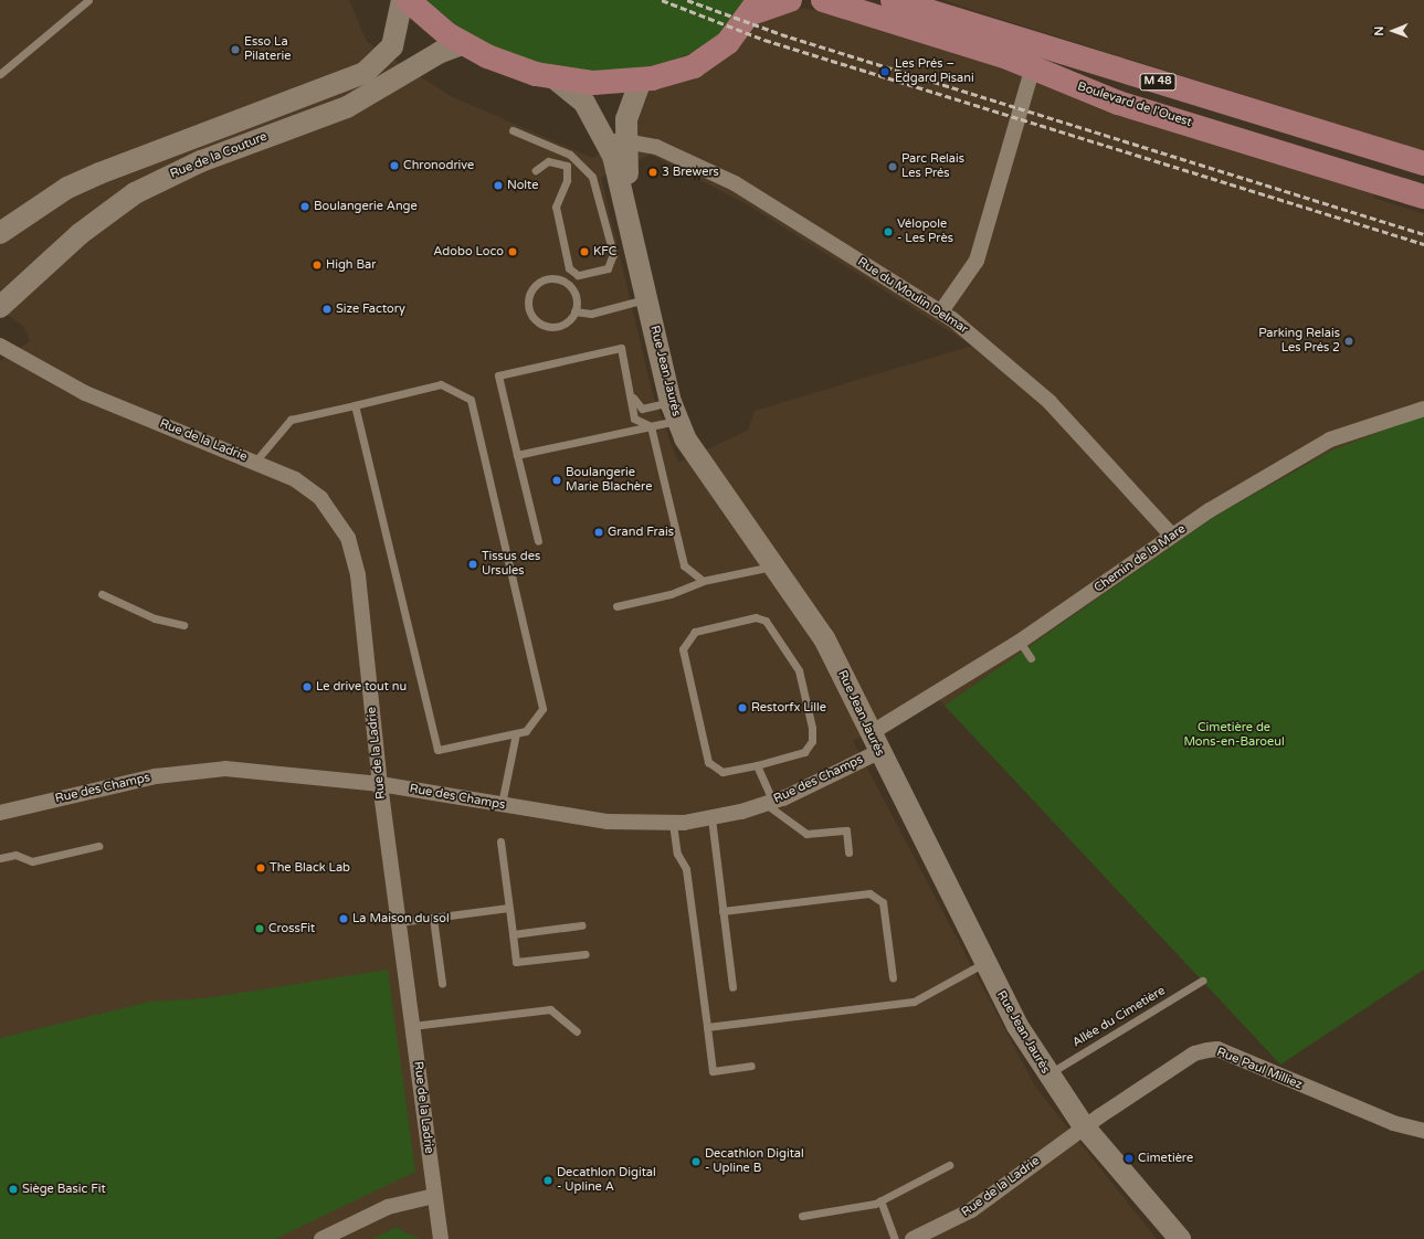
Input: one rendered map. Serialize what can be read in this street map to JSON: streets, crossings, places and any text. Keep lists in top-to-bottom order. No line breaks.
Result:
{"streets":{"main road":["M 48","Boulevard de l'Ouest"],"street":["Rue de la Couture","Rue du Moulin Delmar","Rue Jean Jaurès","Rue de la Ladrie","Chemin de la Mare","Rue des Champs","Rue Paul Milliez"],"lane":["Allée du Cimetière"]},"crossings":[["Rue du Moulin Delmar","Rue Jean Jaurès"],["Rue du Moulin Delmar","Chemin de la Mare"],["Rue Jean Jaurès","Rue de la Ladrie"],["Rue Jean Jaurès","Chemin de la Mare"],["Rue Jean Jaurès","Rue des Champs"],["Rue Jean Jaurès","Allée du Cimetière"],["Rue Jean Jaurès","Rue Paul Milliez"],["Rue de la Ladrie","Rue des Champs"],["Rue de la Ladrie","Rue Paul Milliez"],["Chemin de la Mare","Rue des Champs"]],"parks":["Cimetière de Mons-en-Baroeul"],"places":["Esso La Pilaterie","Les Prés – Edgard Pisani","Chronodrive","Parc Relais Les Prés","3 Brewers","Nolte","Boulangerie Ange","Vélopole - Les Près","Adobo Loco","KFC","High Bar","Size Factory","Parking Relais Les Prés 2","Boulangerie Marie Blachère","Grand Frais","Tissus des Ursules","Le drive tout nu","Restorfx Lille","The Black Lab","La Maison du sol","CrossFit","Cimetière","Decathlon Digital - Upline B","Decathlon Digital - Upline A","Siège Basic Fit"],"north":"left"}
